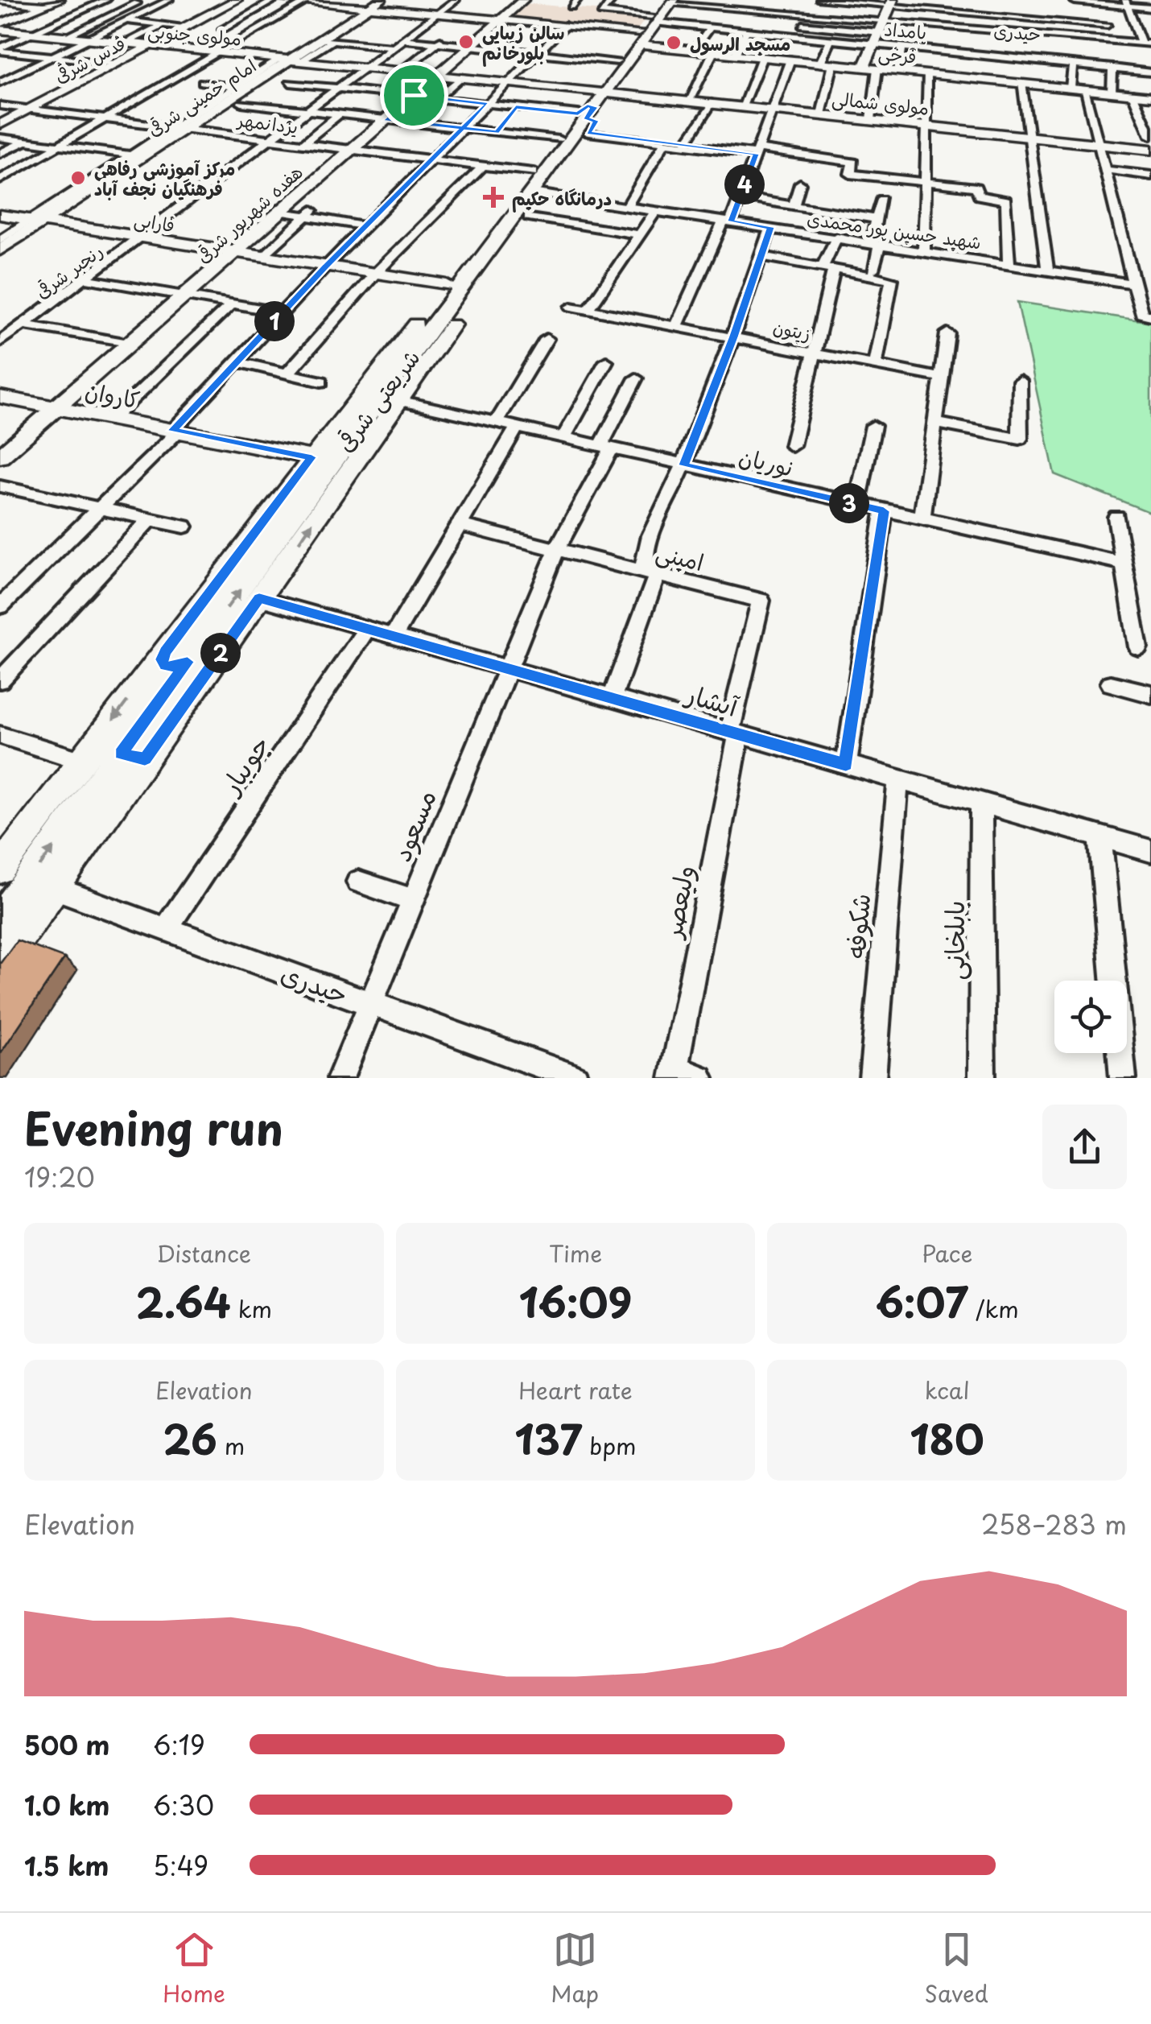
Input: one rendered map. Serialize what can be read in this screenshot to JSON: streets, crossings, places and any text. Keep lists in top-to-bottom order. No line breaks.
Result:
{"streets":{"street":["بامداد","حیدری","مولوی جنوبی","فرخی","قدس شرقی","امام خمینی شرقی","مولوی شمالی","یزدانمهر","هفده شهریور شرقی","فارابی","شهید حسین پور محمدی","رنجبر شرقی","زیتون","کاروان","شریعتی شرقی","نوریان","امینی","آبشار","جویبار","مسعود","ولیعصر","شکوفه","بابلخانی"]},"crossings":[["بامداد","فرخی"],["بامداد","شریعتی شرقی"],["حیدری","شریعتی شرقی"],["حیدری","جویبار"],["حیدری","مسعود"],["مولوی جنوبی","قدس شرقی"],["مولوی جنوبی","امام خمینی شرقی"],["مولوی جنوبی","مولوی شمالی"],["مولوی جنوبی","هفده شهریور شرقی"],["مولوی جنوبی","رنجبر شرقی"],["فرخی","امام خمینی شرقی"],["فرخی","هفده شهریور شرقی"],["فرخی","رنجبر شرقی"],["فرخی","شریعتی شرقی"],["قدس شرقی","یزدانمهر"],["امام خمینی شرقی","یزدانمهر"],["امام خمینی شرقی","فارابی"],["مولوی شمالی","شریعتی شرقی"],["یزدانمهر","هفده شهریور شرقی"],["یزدانمهر","شهید حسین پور محمدی"],["یزدانمهر","رنجبر شرقی"],["یزدانمهر","شریعتی شرقی"],["هفده شهریور شرقی","فارابی"],["هفده شهریور شرقی","کاروان"],["فارابی","رنجبر شرقی"],["فارابی","شریعتی شرقی"],["شهید حسین پور محمدی","شریعتی شرقی"],["کاروان","شریعتی شرقی"],["شریعتی شرقی","نوریان"],["شریعتی شرقی","آبشار"],["نوریان","مسعود"],["امینی","آبشار"],["امینی","مسعود"],["امینی","ولیعصر"],["آبشار","جویبار"],["آبشار","مسعود"],["آبشار","ولیعصر"],["آبشار","شکوفه"],["آبشار","بابلخانی"]],"places":{"other":["سالن زیبایی بلورخانم","مسجد الرسول","مرکز آموزشی رفاهی فرهنگیان نجف آباد"],"health":["درمانگاه حکیم"]},"page":{"pins":["4","1","3","2"],"heading":["Evening run","19:20"],"stats":[["Distance","2.64 km"],["Time","16:09"],["Pace","6:07 /km"],["Elevation","26 m"],["Heart rate","137 bpm"],["kcal","180"]],"chart":["Elevation","258–283 m"],"list":[{"name":"500 m","note":"6:19"},{"name":"1.0 km","note":"6:30"},{"name":"1.5 km","note":"5:49"}],"tabs":["Home","Map","Saved"]}}
